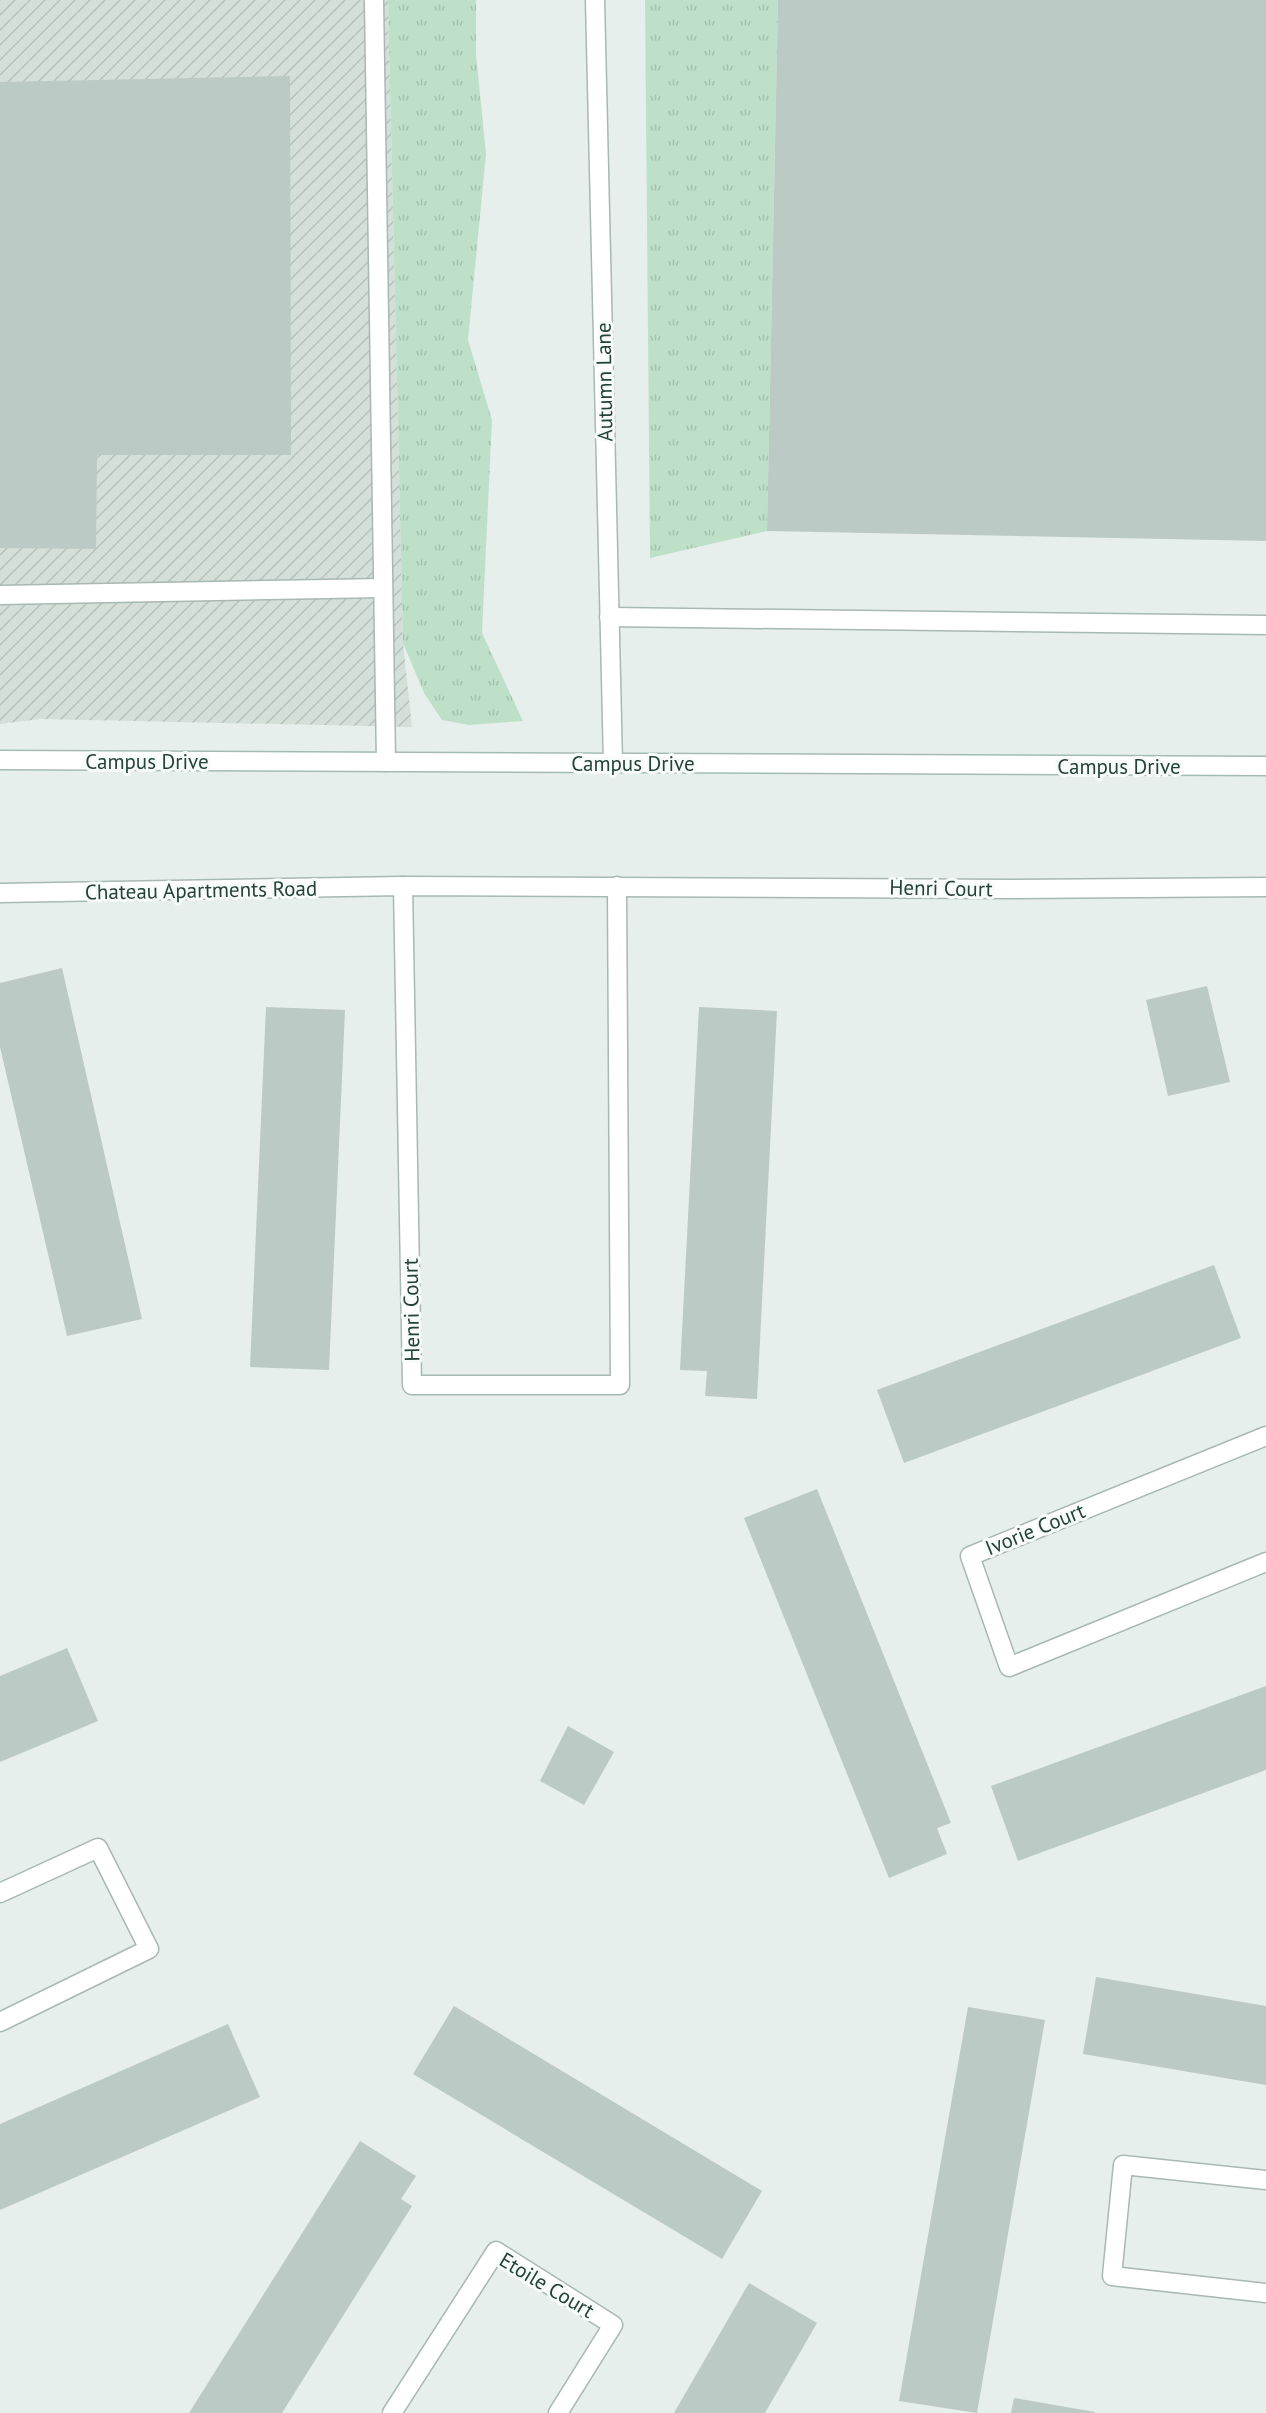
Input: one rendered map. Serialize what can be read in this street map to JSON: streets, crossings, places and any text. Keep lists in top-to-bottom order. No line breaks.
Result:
{"streets":{"street":["Autumn Lane","Campus Drive","Henri Court","Chateau Apartments Road","Ivorie Court","Etoile Court"]},"crossings":[["Autumn Lane","Campus Drive"],["Henri Court","Chateau Apartments Road"]]}
